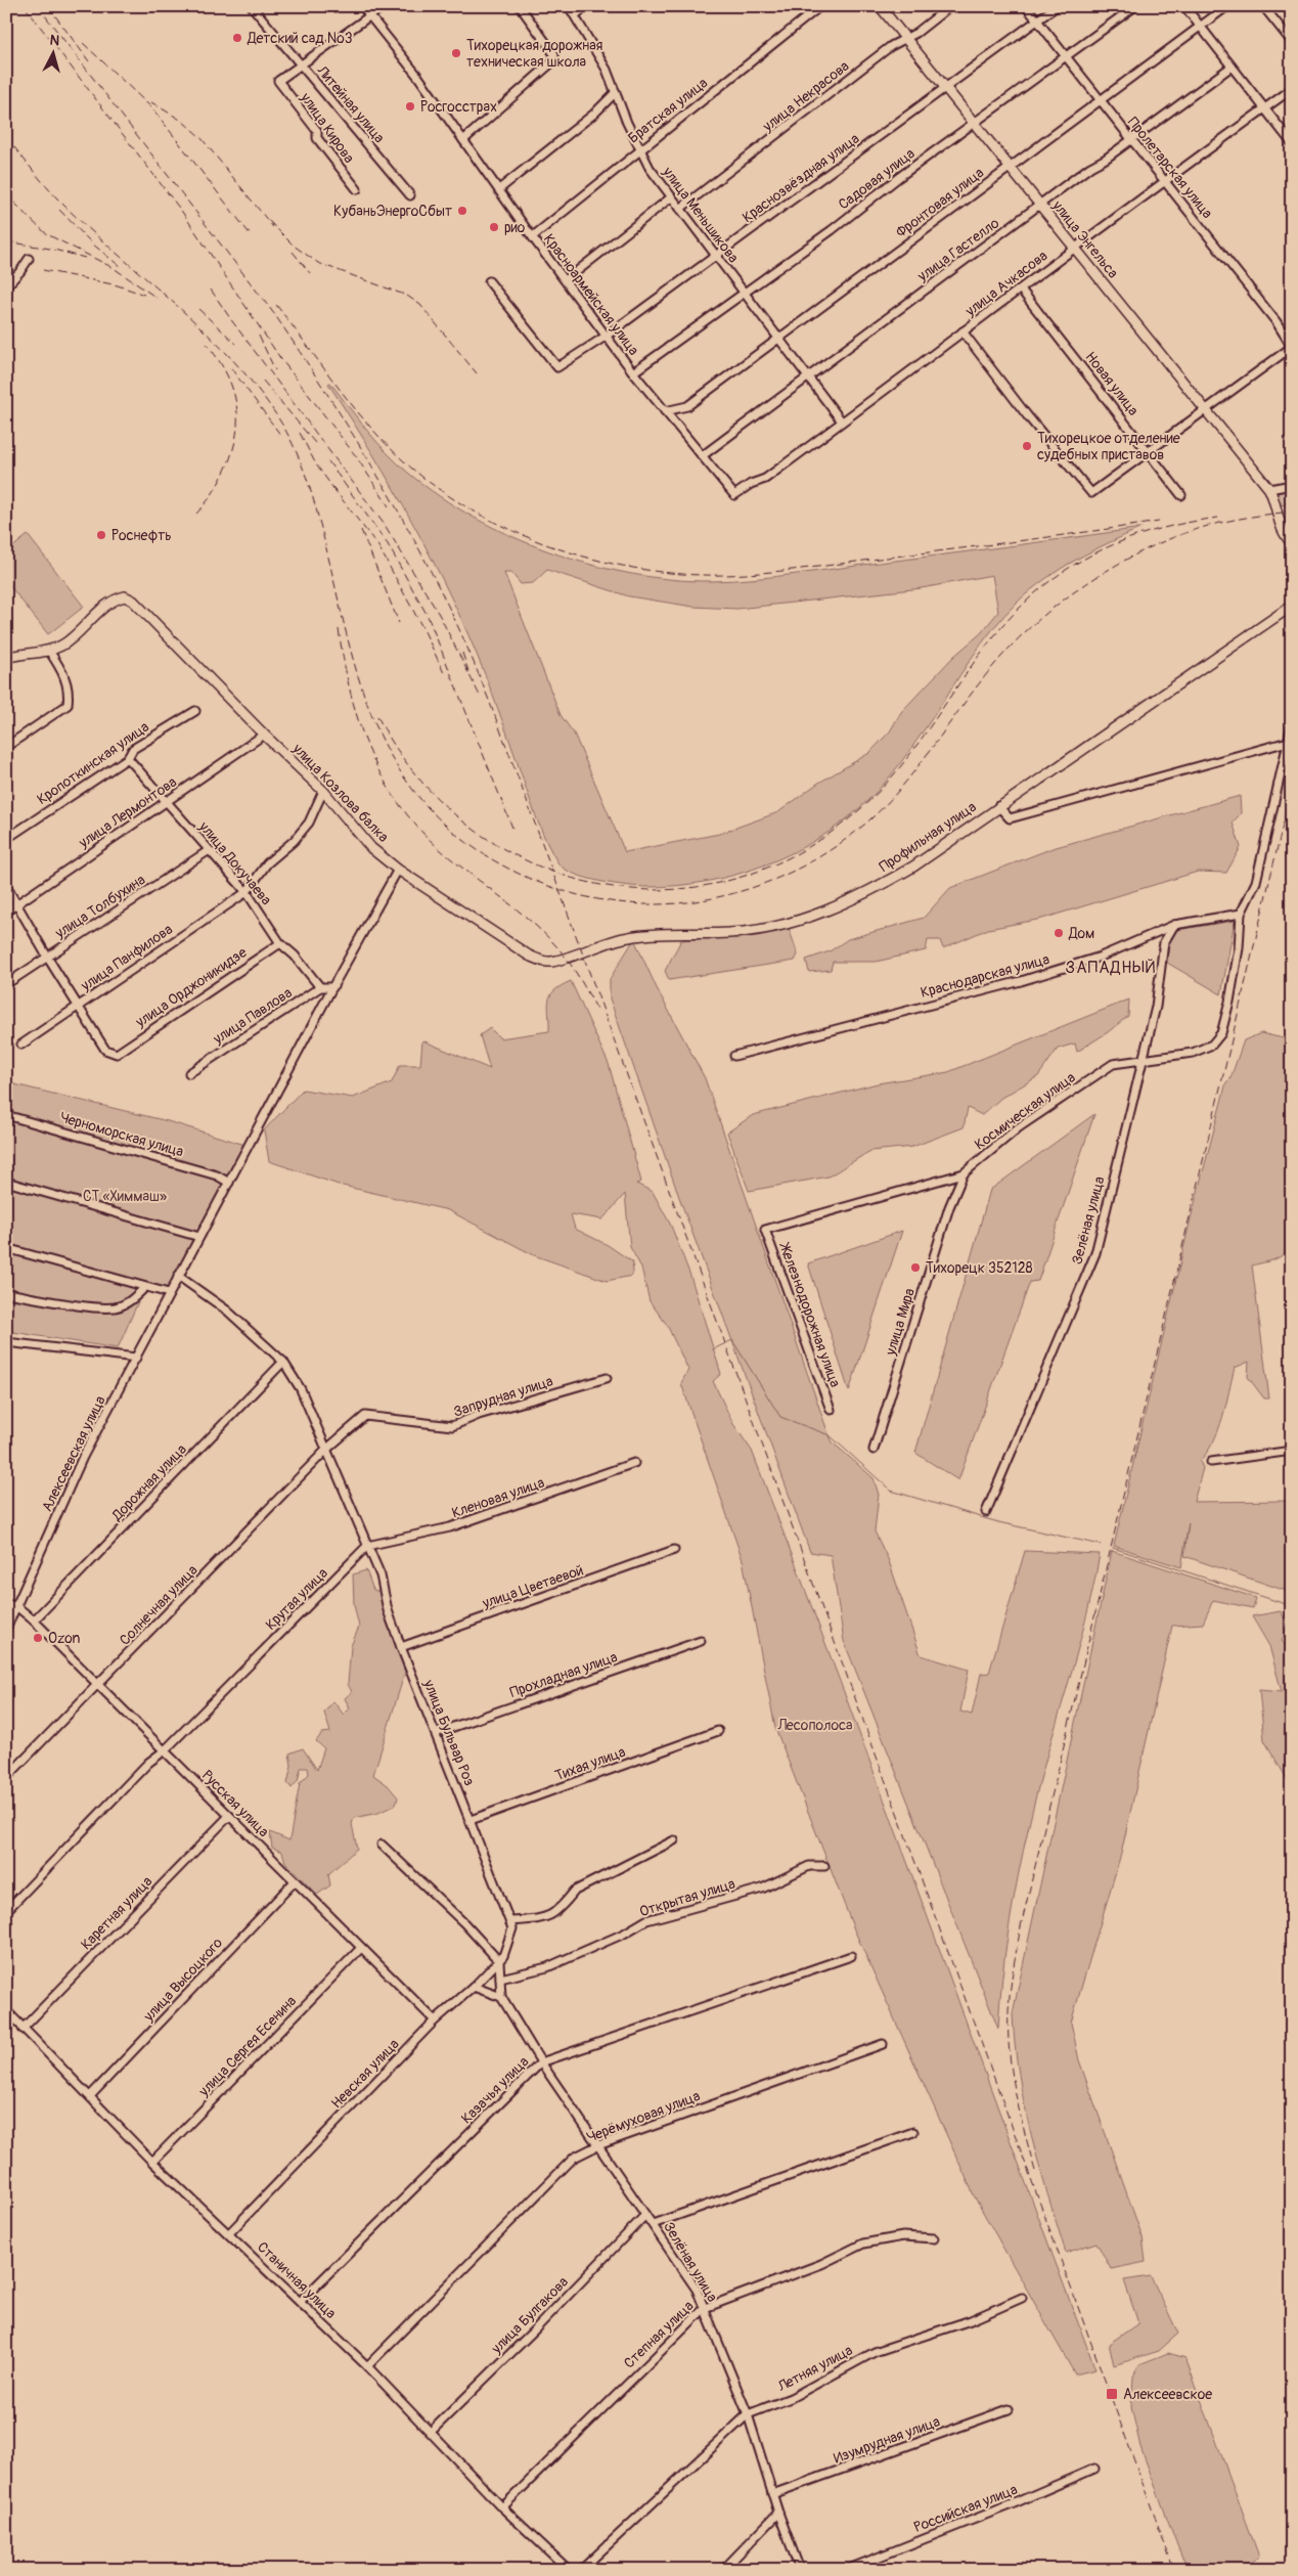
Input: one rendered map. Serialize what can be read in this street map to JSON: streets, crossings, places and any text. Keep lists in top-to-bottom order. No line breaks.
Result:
{"streets":{"main road":["улица Энгельса","улица Козлова балка","Профильная улица"],"street":["улица Некрасова","Литейная улица","Братская улица","улица Кирова","Пролетарская улица","Краснозвёздная улица","Садовая улица","Фронтовая улица","улица Меньшикова","улица Гастелло","улица Ачкасова","Красноармейская улица","Новая улица","Кропоткинская улица","улица Лермонтова","улица Докучаева","улица Толбухина","улица Панфилова","Краснодарская улица","улица Орджоникидзе","улица Павлова","Космическая улица","Черноморская улица","Зелёная улица","Железнодорожная улица","улица Мира","Запрудная улица","Алексеевская улица","Дорожная улица","Кленовая улица","улица Цветаевой","Крутая улица","Солнечная улица","Прохладная улица","улица Бульвар Роз","Тихая улица","Русская улица","Открытая улица","Каретная улица","улица Высоцкого","улица Сергея Есенина","Невская улица","Казачья улица","Черёмуховая улица","Станичная улица","улица Булгакова","Степная улица","Летняя улица","Изумрудная улица","Российская улица"]},"crossings":[["улица Некрасова","улица Меньшикова"],["улица Некрасова","улица Энгельса"],["Литейная улица","улица Кирова"],["Братская улица","улица Меньшикова"],["Братская улица","Красноармейская улица"],["Пролетарская улица","Краснозвёздная улица"],["Пролетарская улица","Садовая улица"],["Пролетарская улица","Фронтовая улица"],["Пролетарская улица","улица Гастелло"],["Пролетарская улица","улица Ачкасова"],["Краснозвёздная улица","улица Меньшикова"],["Краснозвёздная улица","улица Энгельса"],["Краснозвёздная улица","Красноармейская улица"],["Садовая улица","улица Меньшикова"],["Садовая улица","улица Энгельса"],["Садовая улица","Красноармейская улица"],["Фронтовая улица","улица Меньшикова"],["Фронтовая улица","улица Энгельса"],["Фронтовая улица","Красноармейская улица"],["улица Меньшикова","улица Гастелло"],["улица Меньшикова","улица Ачкасова"],["улица Энгельса","улица Гастелло"],["улица Энгельса","улица Ачкасова"],["улица Гастелло","Красноармейская улица"],["улица Ачкасова","Красноармейская улица"],["улица Ачкасова","Новая улица"],["Кропоткинская улица","улица Докучаева"],["улица Козлова балка","улица Лермонтова"],["улица Козлова балка","Профильная улица"],["улица Козлова балка","Алексеевская улица"],["улица Лермонтова","улица Докучаева"],["улица Докучаева","улица Толбухина"],["улица Докучаева","улица Панфилова"],["улица Докучаева","улица Орджоникидзе"],["улица Докучаева","улица Павлова"],["улица Панфилова","улица Орджоникидзе"],["Краснодарская улица","Космическая улица"],["Краснодарская улица","Зелёная улица"],["улица Павлова","Алексеевская улица"],["Космическая улица","Зелёная улица"],["Космическая улица","Железнодорожная улица"],["Космическая улица","улица Мира"],["Черноморская улица","Алексеевская улица"],["Зелёная улица","Открытая улица"],["Зелёная улица","Невская улица"],["Зелёная улица","Казачья улица"],["Зелёная улица","Черёмуховая улица"],["Зелёная улица","улица Булгакова"],["Зелёная улица","Степная улица"],["Зелёная улица","Летняя улица"],["Зелёная улица","Изумрудная улица"],["Запрудная улица","Солнечная улица"],["Алексеевская улица","Русская улица"],["Дорожная улица","Русская улица"],["Кленовая улица","Крутая улица"],["Кленовая улица","улица Бульвар Роз"],["улица Цветаевой","улица Бульвар Роз"],["Крутая улица","улица Бульвар Роз"],["Крутая улица","Русская улица"],["Солнечная улица","Русская улица"],["Прохладная улица","улица Бульвар Роз"],["улица Бульвар Роз","Тихая улица"],["улица Бульвар Роз","Невская улица"],["Русская улица","Каретная улица"],["Русская улица","улица Высоцкого"],["Русская улица","улица Сергея Есенина"],["Русская улица","Невская улица"],["Каретная улица","Станичная улица"],["улица Высоцкого","Станичная улица"],["улица Сергея Есенина","Станичная улица"],["Невская улица","Станичная улица"],["Казачья улица","Станичная улица"],["Черёмуховая улица","Станичная улица"],["Станичная улица","улица Булгакова"],["Станичная улица","Степная улица"]],"districts":["ЗАПАДНЫЙ"],"parks":["СТ «Химмаш»","Лесополоса"],"places":{"other":["Детский сад №3","Тихорецкая дорожная техническая школа","Росгосстрах","КубаньЭнергоСбыт","рио","Тихорецкое отделение судебных приставов","Роснефть","Дом","Тихорецк 352128","Ozon"],"transit":["Алексеевское"]},"north":"top"}
